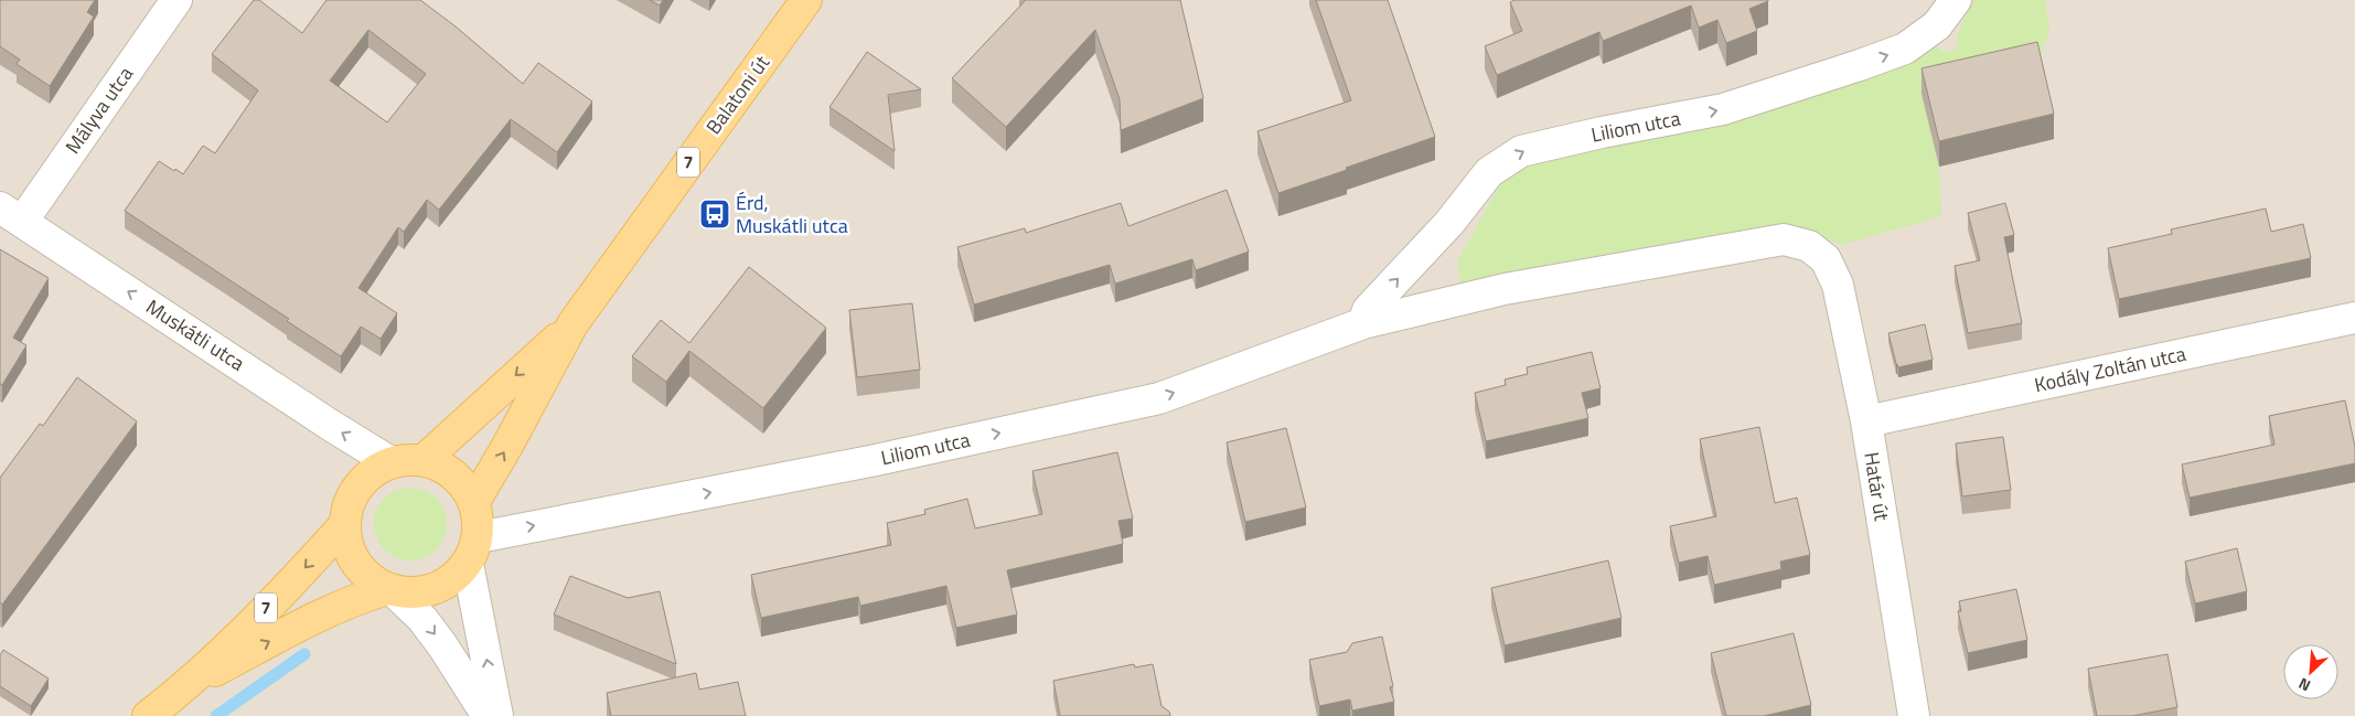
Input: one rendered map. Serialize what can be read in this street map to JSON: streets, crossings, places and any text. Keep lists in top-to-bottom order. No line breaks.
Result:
{"streets":{"main road":["Balatoni út","7"],"street":["Mályva utca","Liliom utca","Muskátli utca","Kodály Zoltán utca","Határ út"]},"crossings":[["Balatoni út","Liliom utca"],["Balatoni út","7"],["Balatoni út","Muskátli utca"],["Mályva utca","Muskátli utca"],["Liliom utca","7"],["Liliom utca","Muskátli utca"],["Liliom utca","Határ út"],["7","Muskátli utca"],["Kodály Zoltán utca","Határ út"]],"one_way":["Liliom utca","Muskátli utca"],"places":{"bus stop":["Érd, Muskátli utca"]},"north":"bottom left"}
